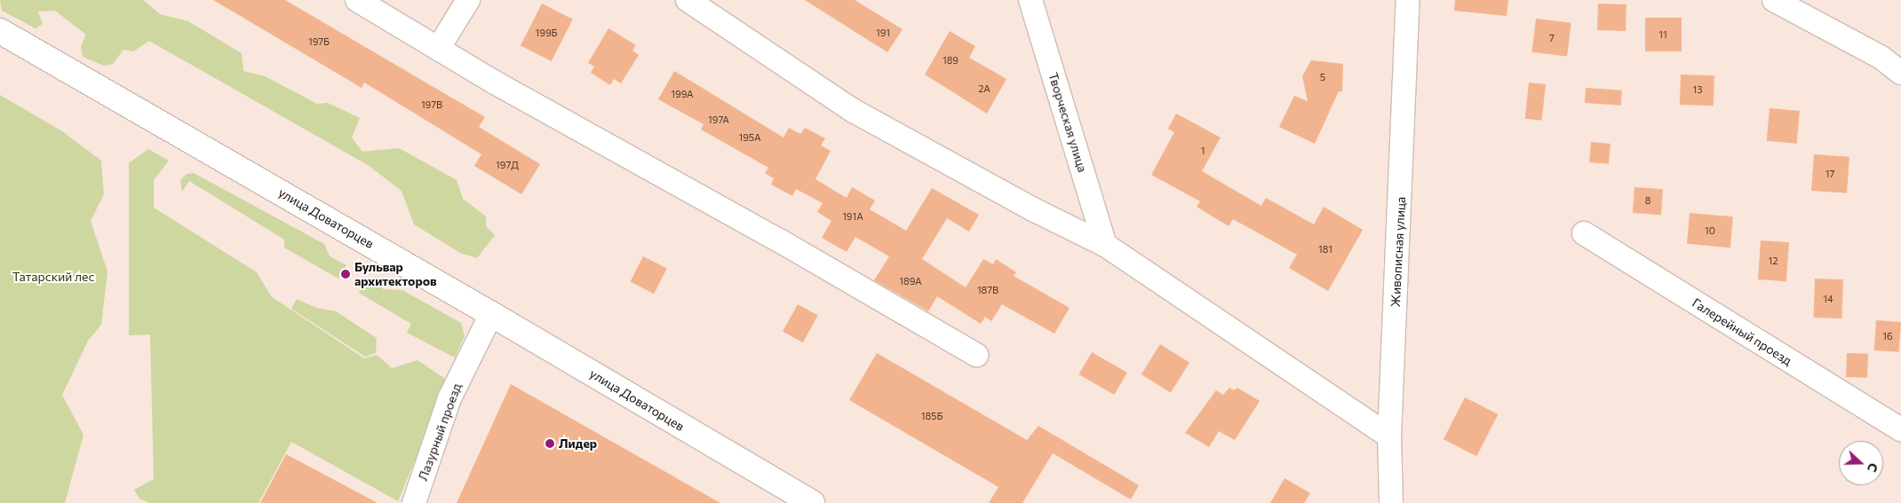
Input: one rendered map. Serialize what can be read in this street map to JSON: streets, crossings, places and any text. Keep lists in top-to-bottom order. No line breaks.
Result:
{"streets":{"main road":["улица Доваторцев"],"street":["Творческая улица","Живописная улица","Галерейный проезд","Лазурный проезд"]},"crossings":[["улица Доваторцев","Лазурный проезд"]],"parks":["Татарский лес"],"places":["Бульвар архитекторов","Лидер"],"house_numbers":["199Б","191","11","7","197Б","189","5","2А","13","199А","197В","197А","195А","1","197Д","17","8","191А","10","181","12","189А","187В","14","16","185Б"],"north":"right"}
